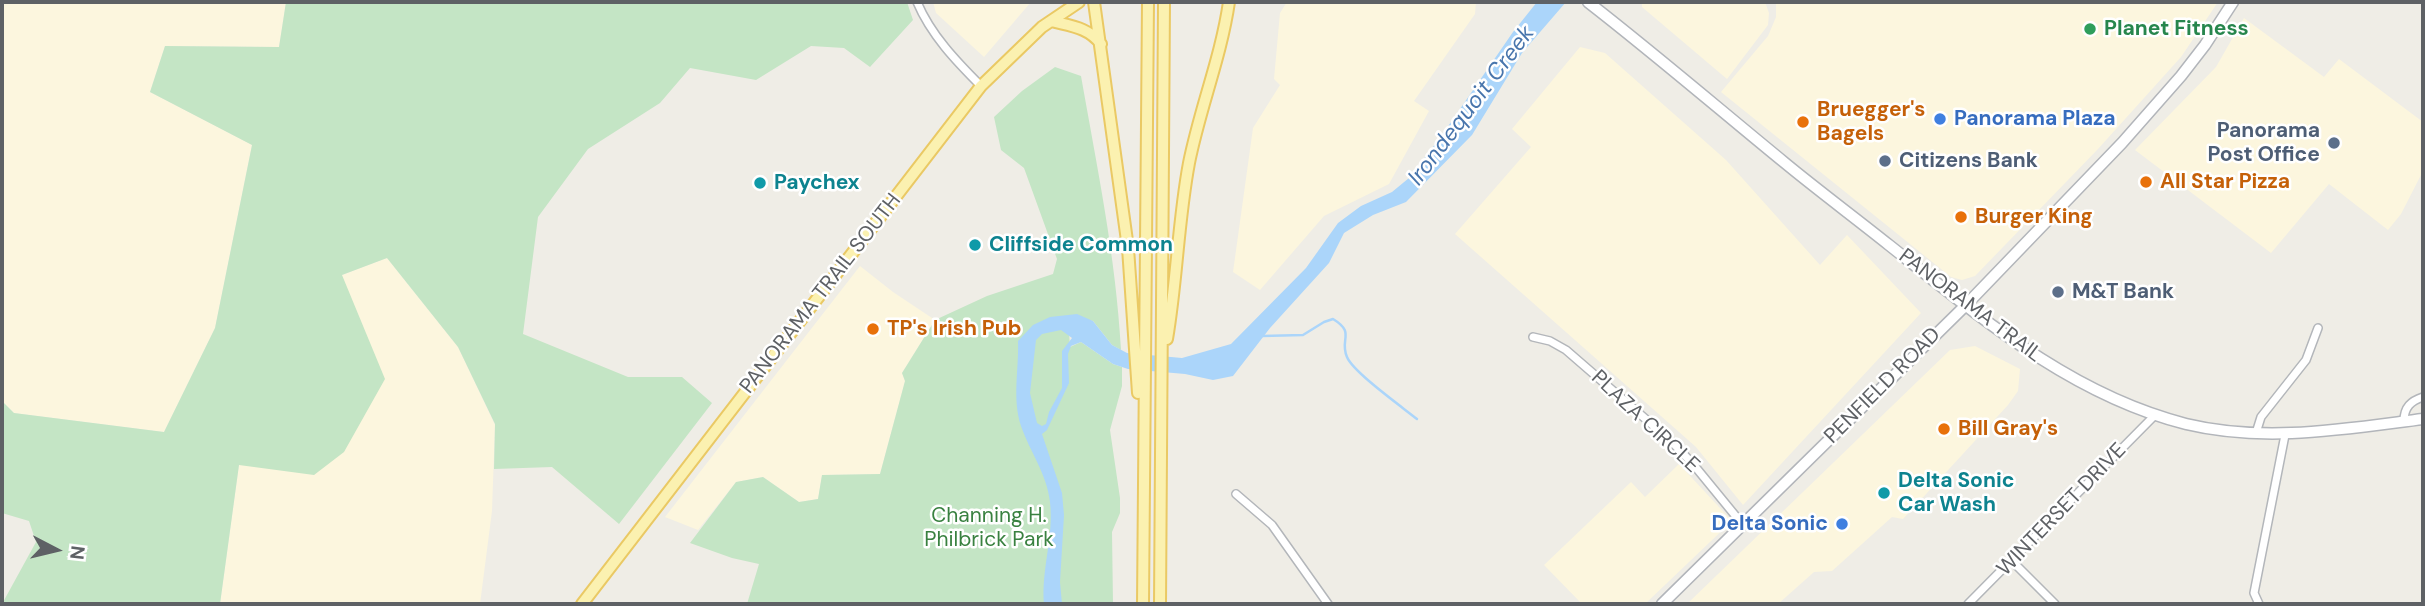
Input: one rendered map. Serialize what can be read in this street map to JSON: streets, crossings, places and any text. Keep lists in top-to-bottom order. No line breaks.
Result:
{"streets":{"main road":["PANORAMA TRAIL SOUTH"],"street":["PANORAMA TRAIL","PENFIELD ROAD","PLAZA CIRCLE","WINTERSET DRIVE"]},"crossings":[["PANORAMA TRAIL","PENFIELD ROAD"],["PANORAMA TRAIL","WINTERSET DRIVE"],["PENFIELD ROAD","PLAZA CIRCLE"]],"water":["Irondequoit Creek"],"parks":["Channing H. Philbrick Park"],"places":["Planet Fitness","Panorama Plaza","Bruegger's Bagels","Panorama Post Office","Citizens Bank","All Star Pizza","Paychex","Burger King","Cliffside Common","M&T Bank","TP's Irish Pub","Bill Gray's","Delta Sonic Car Wash","Delta Sonic"],"north":"right"}
